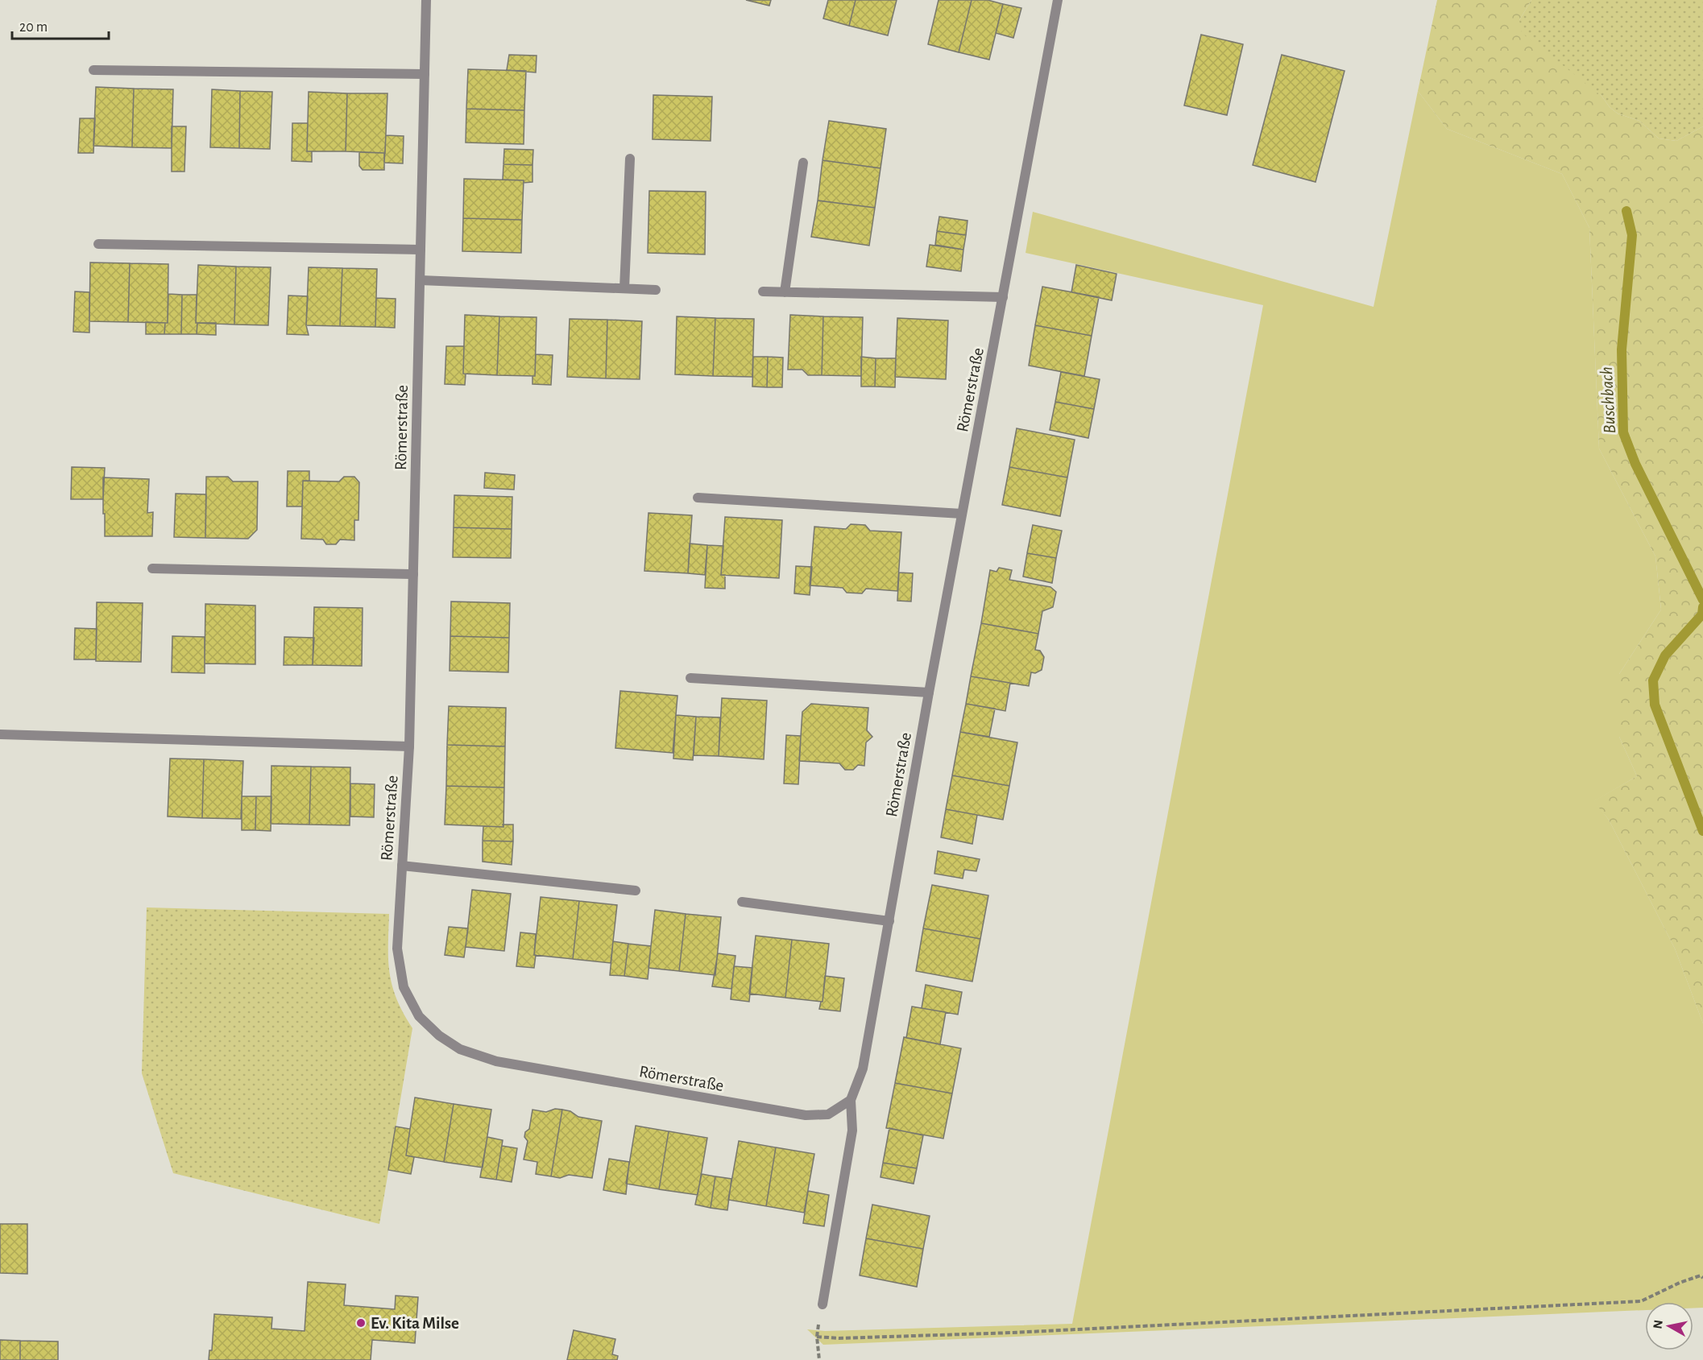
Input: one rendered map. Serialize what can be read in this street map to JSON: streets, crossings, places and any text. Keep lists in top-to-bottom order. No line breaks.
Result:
{"streets":{"street":["Römerstraße"]},"water":["Buschbach"],"places":["Ev. Kita Milse"],"scale_bar":"20 m","north":"left"}
